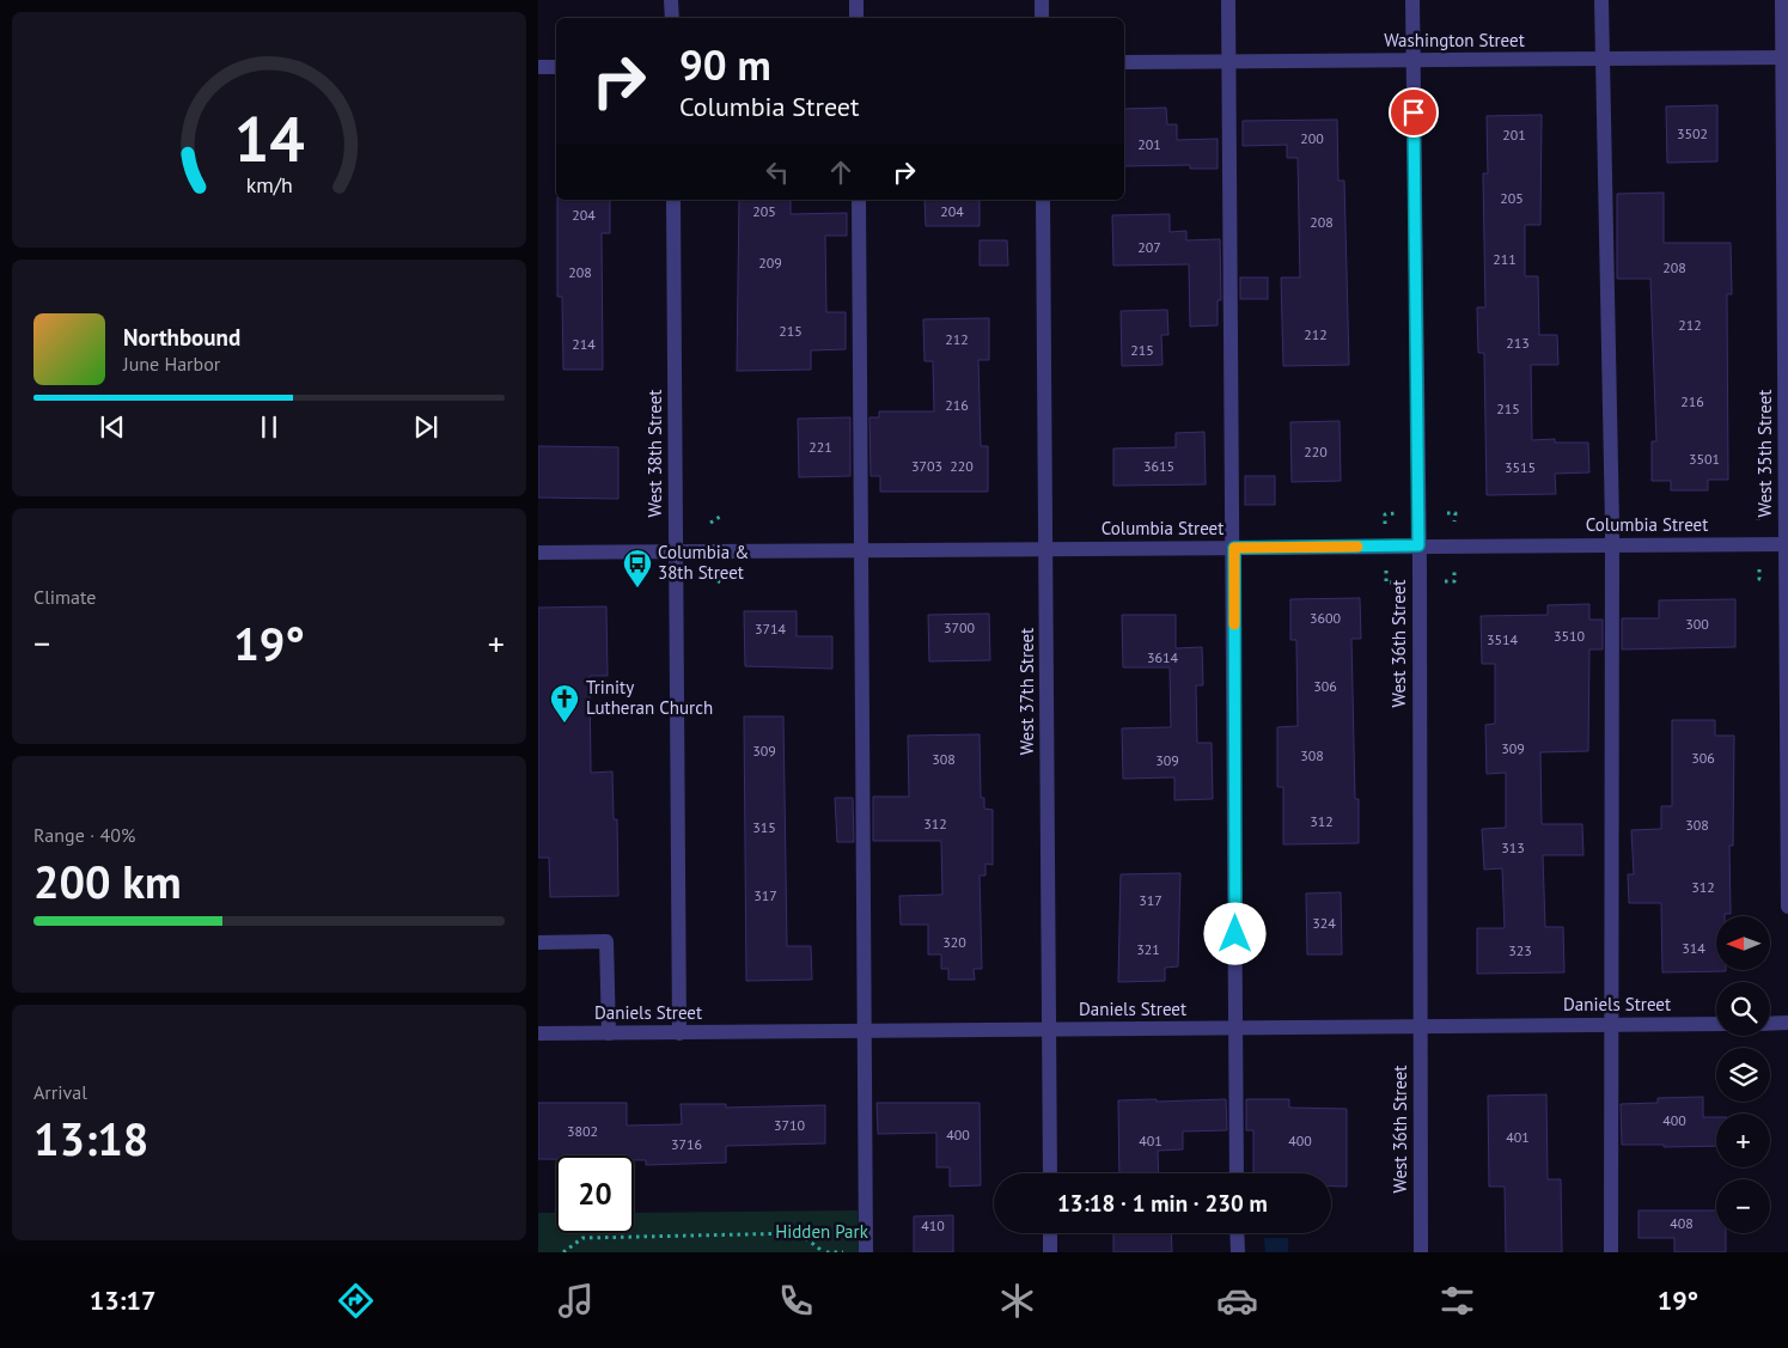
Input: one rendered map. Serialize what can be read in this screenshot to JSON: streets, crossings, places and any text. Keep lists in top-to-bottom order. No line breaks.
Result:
{"streets":{"street":["Washington Street","West 38th Street","West 35th Street","Columbia Street","West 36th Street","West 37th Street","Daniels Street"]},"crossings":[["Washington Street","West 35th Street"],["Washington Street","West 36th Street"],["West 38th Street","Columbia Street"],["West 38th Street","Daniels Street"],["West 35th Street","Columbia Street"],["Columbia Street","West 36th Street"],["Columbia Street","West 37th Street"],["West 36th Street","Daniels Street"],["West 37th Street","Daniels Street"]],"parks":["Hidden Park"],"places":{"bus stop":["Columbia & 38th Street"],"church":["Trinity Lutheran Church"]},"house_numbers":["3502","201","200","201","205","205","204","204","208","207","211","209","208","208","212","215","212","212","213","214","215","216","216","215","221","220","3501","3703","220","3615","3515","3600","300","3700","3714","3510","3514","3614","306","309","309","308","306","308","309","312","312","308","315","313","312","317","317","324","320","314","321","323","400","3710","3802","400","401","401","400","3716","408","410"],"north":"left","page":{"turn":["90 m","Columbia Street"],"song":["Northbound","June Harbor"],"tile":["Climate",["Range · 40%","200 km"],["Arrival","13:18"]],"heat":["−","19°","+"],"map_buttons":["+","−"],"limit":"20","trip":"13:18 · 1 min · 230 m","tabs":["13:17","19°"],"gauge":["14","km/h"]}}
